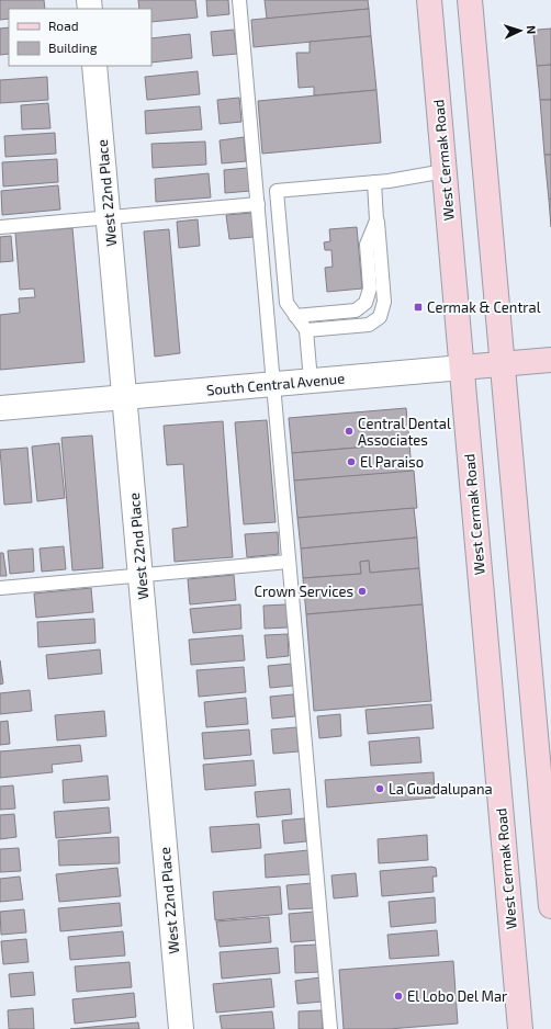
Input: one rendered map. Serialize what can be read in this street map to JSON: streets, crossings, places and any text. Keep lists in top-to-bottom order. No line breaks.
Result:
{"streets":{"main road":["West Cermak Road","South Central Avenue"],"street":["West 22nd Place"]},"crossings":[["West Cermak Road","South Central Avenue"],["West 22nd Place","South Central Avenue"]],"places":{"transit":["Cermak & Central"],"other":["Central Dental Associates","El Paraiso","Crown Services","La Guadalupana","El Lobo Del Mar"]},"legend":["Road","Building"],"north":"right"}
